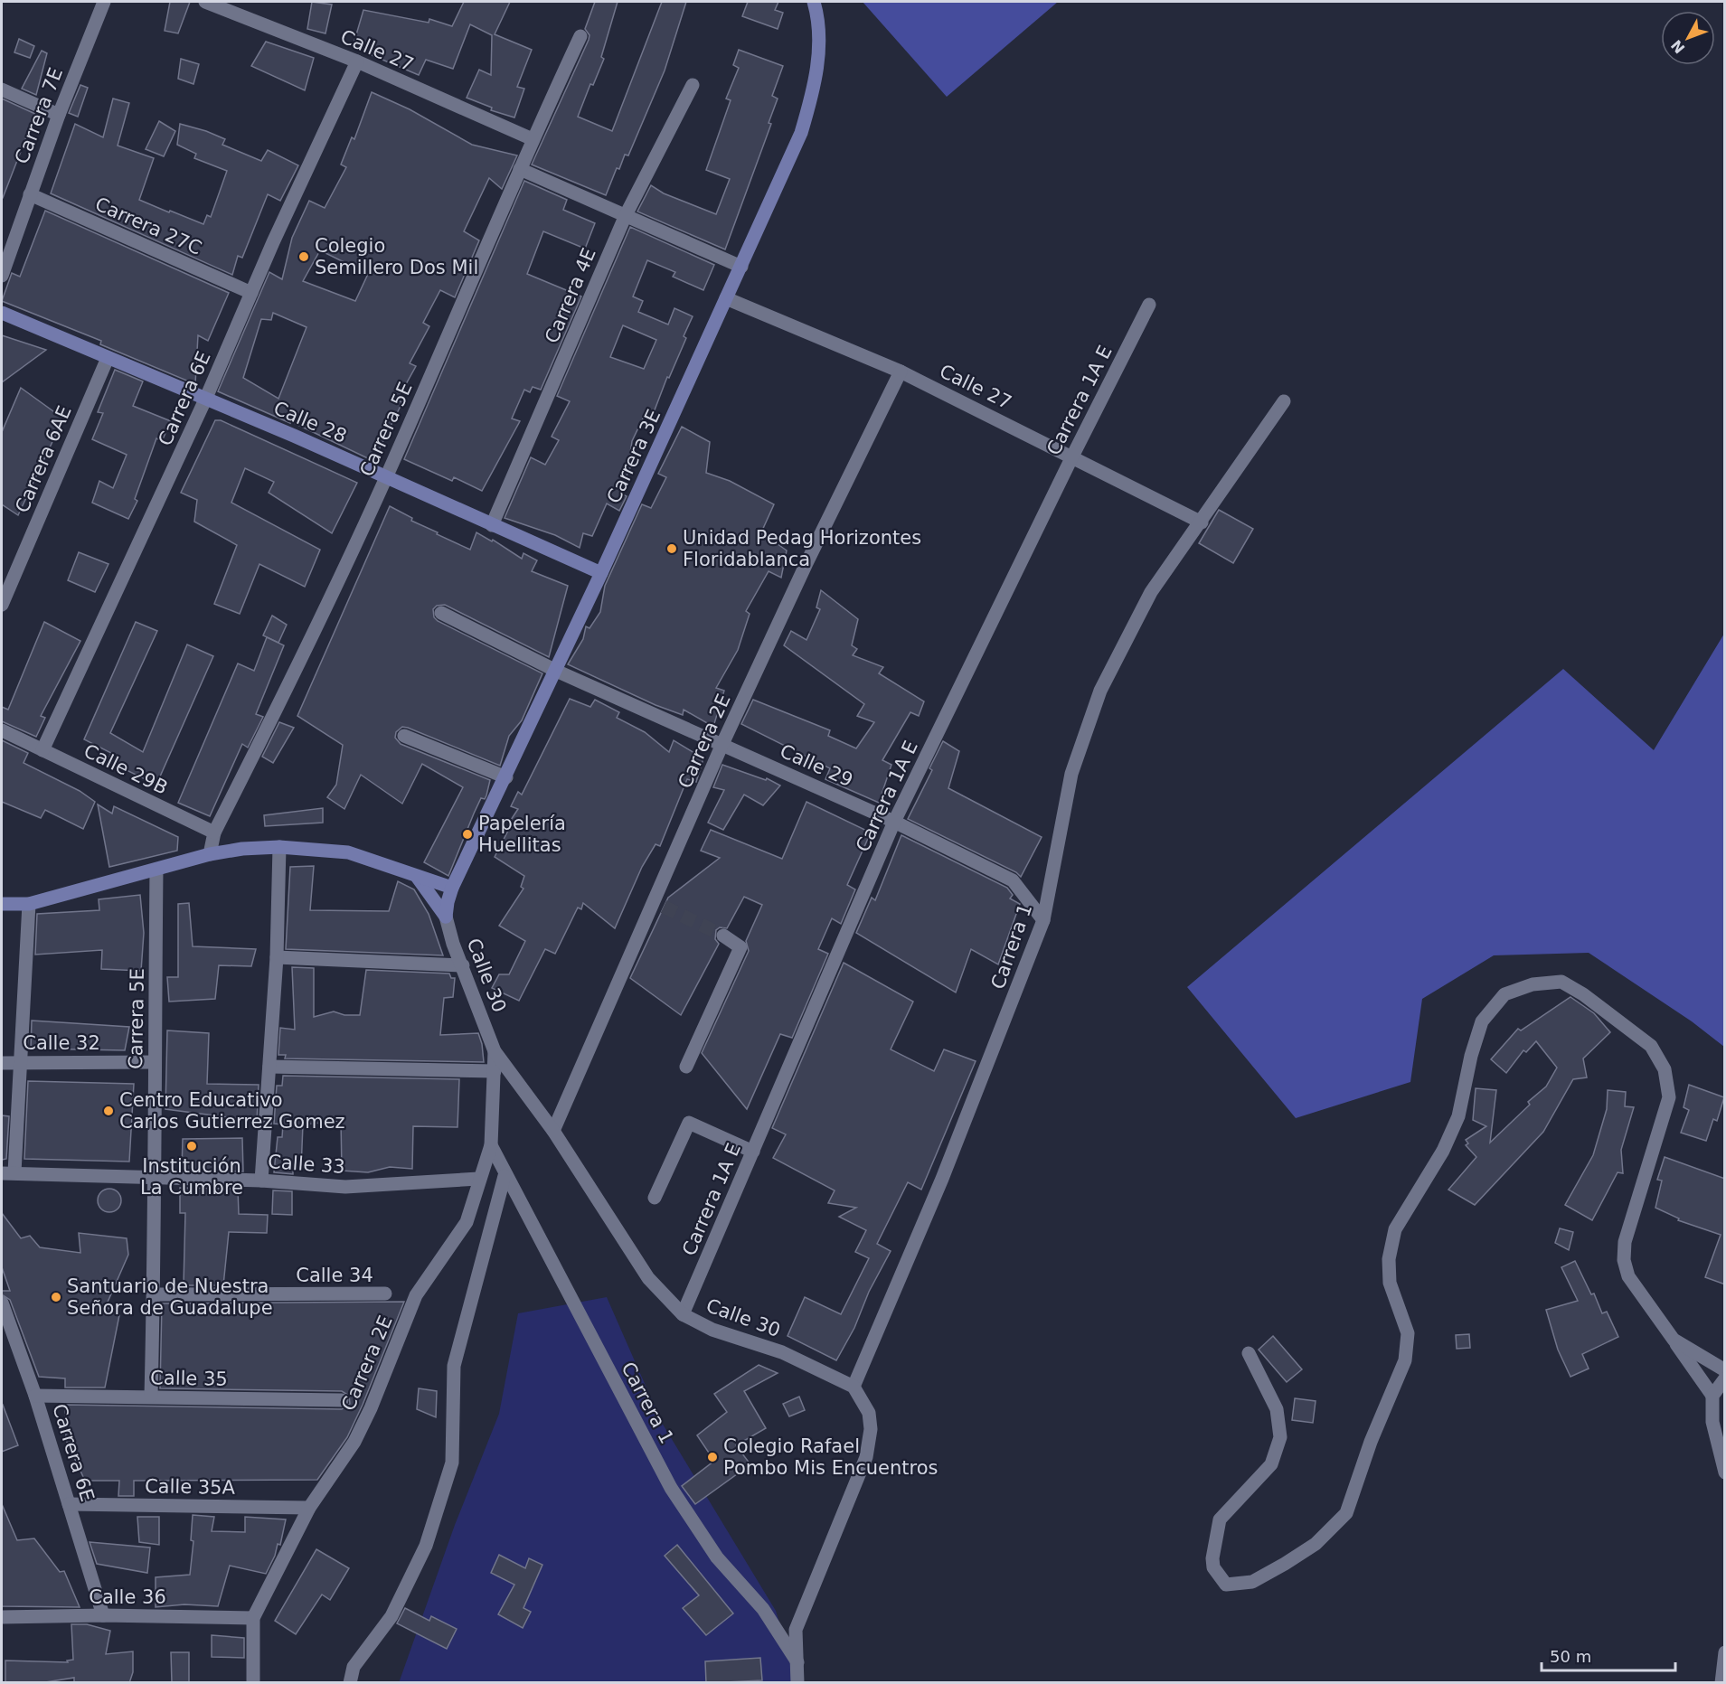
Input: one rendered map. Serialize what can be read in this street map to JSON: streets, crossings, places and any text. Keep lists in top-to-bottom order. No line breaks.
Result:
{"streets":{"main road":["Calle 28","Carrera 3E","Calle 30"],"street":["Calle 27","Carrera 7E","Carrera 27C","Carrera 4E","Carrera 6E","Carrera 1A E","Carrera 5E","Carrera 6AE","Carrera 2E","Calle 29","Calle 29B","Carrera 1","Calle 32","Calle 33","Calle 34","Calle 35","Calle 35A","Calle 36"]},"crossings":[["Calle 27","Carrera 6E"],["Calle 27","Carrera 1A E"],["Calle 27","Carrera 5E"],["Calle 27","Carrera 3E"],["Calle 27","Carrera 2E"],["Calle 27","Carrera 1"],["Carrera 7E","Carrera 27C"],["Carrera 27C","Carrera 6E"],["Carrera 4E","Calle 28"],["Carrera 6E","Calle 28"],["Carrera 6E","Calle 29B"],["Carrera 6E","Calle 35"],["Carrera 6E","Calle 35A"],["Carrera 6E","Calle 36"],["Carrera 1A E","Calle 29"],["Carrera 1A E","Calle 30"],["Calle 28","Carrera 5E"],["Calle 28","Carrera 3E"],["Calle 28","Carrera 6AE"],["Carrera 5E","Calle 29B"],["Carrera 5E","Calle 32"],["Carrera 5E","Calle 33"],["Carrera 5E","Calle 34"],["Carrera 5E","Calle 35"],["Carrera 3E","Calle 29"],["Carrera 3E","Calle 30"],["Carrera 2E","Calle 29"],["Carrera 2E","Carrera 1"],["Carrera 2E","Calle 30"],["Carrera 2E","Calle 33"],["Carrera 2E","Calle 35A"],["Carrera 2E","Calle 36"],["Calle 29","Carrera 1"],["Carrera 1","Calle 30"],["Carrera 1","Calle 33"]],"places":["Colegio Semillero Dos Mil","Unidad Pedag Horizontes Floridablanca","Papelería Huellitas","Centro Educativo Carlos Gutierrez Gomez","Institución La Cumbre","Santuario de Nuestra Señora de Guadalupe","Colegio Rafael Pombo Mis Encuentros"],"scale_bar":"50 m","north":"bottom left"}
